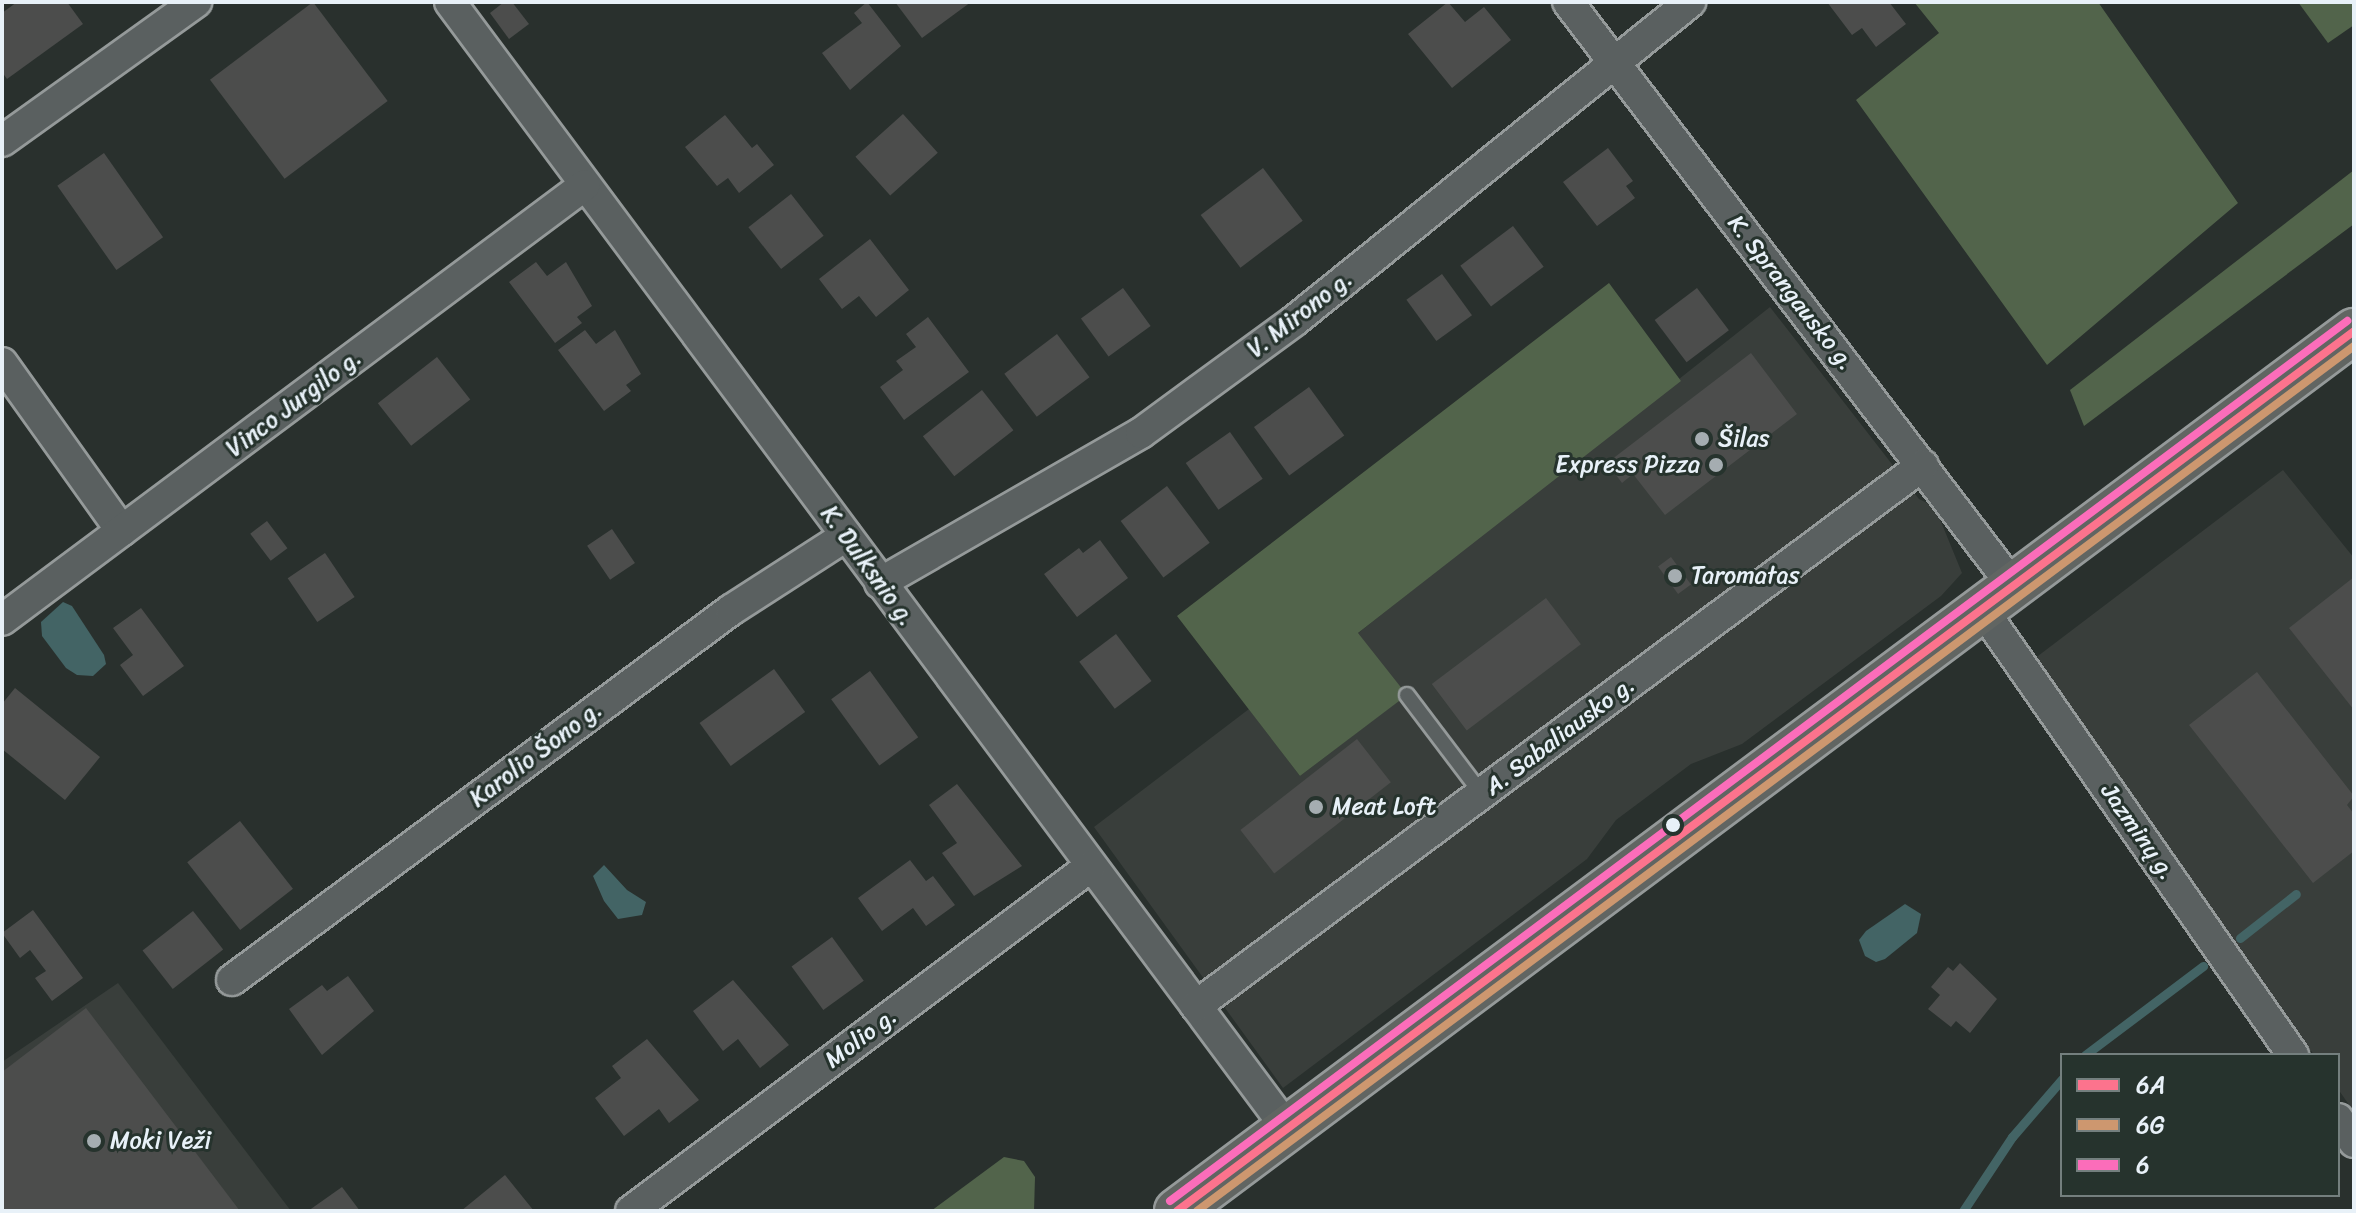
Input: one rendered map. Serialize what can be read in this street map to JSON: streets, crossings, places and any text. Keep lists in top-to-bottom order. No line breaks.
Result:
{"streets":{"street":["K. Sprangausko g.","V. Mirono g.","Vinco Jurgilo g.","K. Dulksnio g.","A. Sabaliausko g.","Karolio Šono g.","Jazminų g.","Molio g."]},"crossings":[["K. Sprangausko g.","V. Mirono g."],["K. Sprangausko g.","A. Sabaliausko g."],["K. Sprangausko g.","Jazminų g."],["V. Mirono g.","K. Dulksnio g."],["Vinco Jurgilo g.","K. Dulksnio g."],["K. Dulksnio g.","A. Sabaliausko g."],["K. Dulksnio g.","Karolio Šono g."],["K. Dulksnio g.","Molio g."]],"places":["Šilas","Express Pizza","Taromatas","Meat Loft","Moki Veži"],"lines":["transit line 6","transit line 6A","transit line 6G"],"legend":["6A","6G","6"]}
